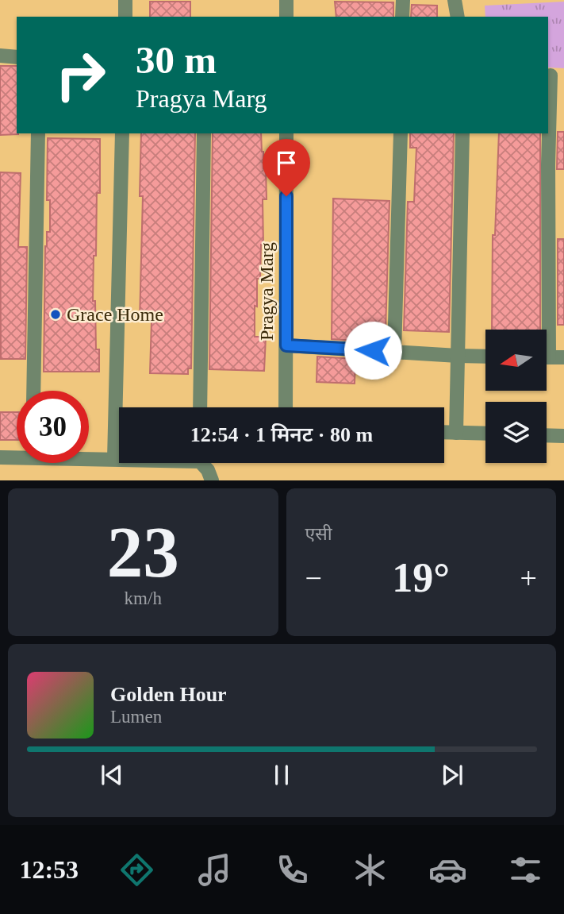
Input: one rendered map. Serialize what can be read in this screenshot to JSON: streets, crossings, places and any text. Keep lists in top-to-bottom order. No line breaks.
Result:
{"streets":{"street":["Pragya Marg"]},"places":["Grace Home"],"north":"left","page":{"turn":["30 m","Pragya Marg"],"limit":"30","trip":"12:54 · 1 मिनट · 80 m","tile":[["23","km/h"],"एसी"],"heat":["−","19°","+"],"song":["Golden Hour","Lumen"],"tabs":"12:53"}}
